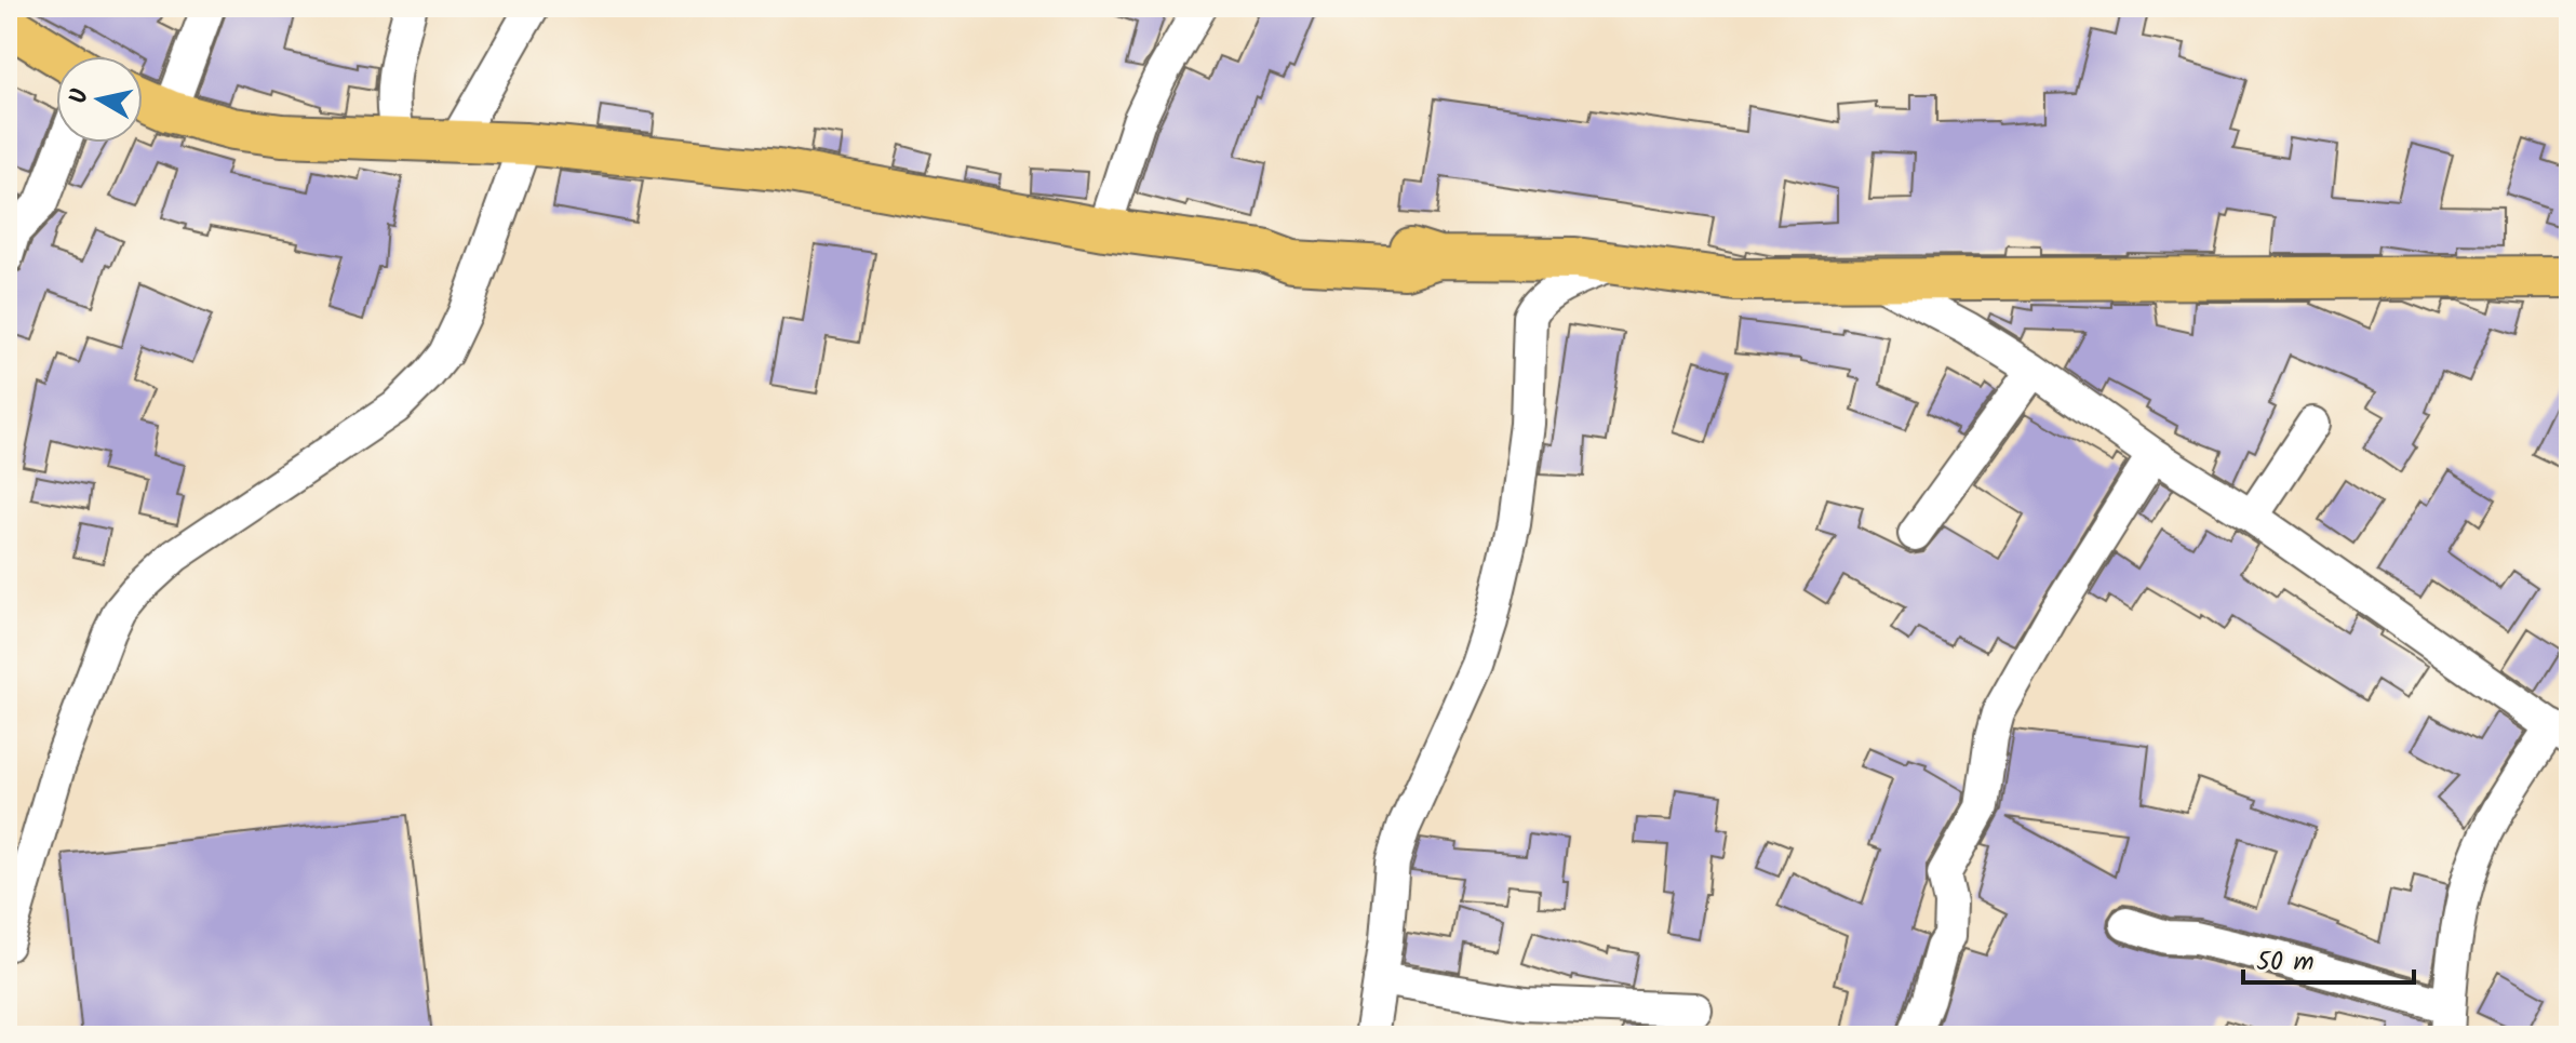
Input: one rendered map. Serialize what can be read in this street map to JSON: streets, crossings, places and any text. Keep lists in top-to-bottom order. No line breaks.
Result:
{"scale_bar":"50 m","north":"left"}
